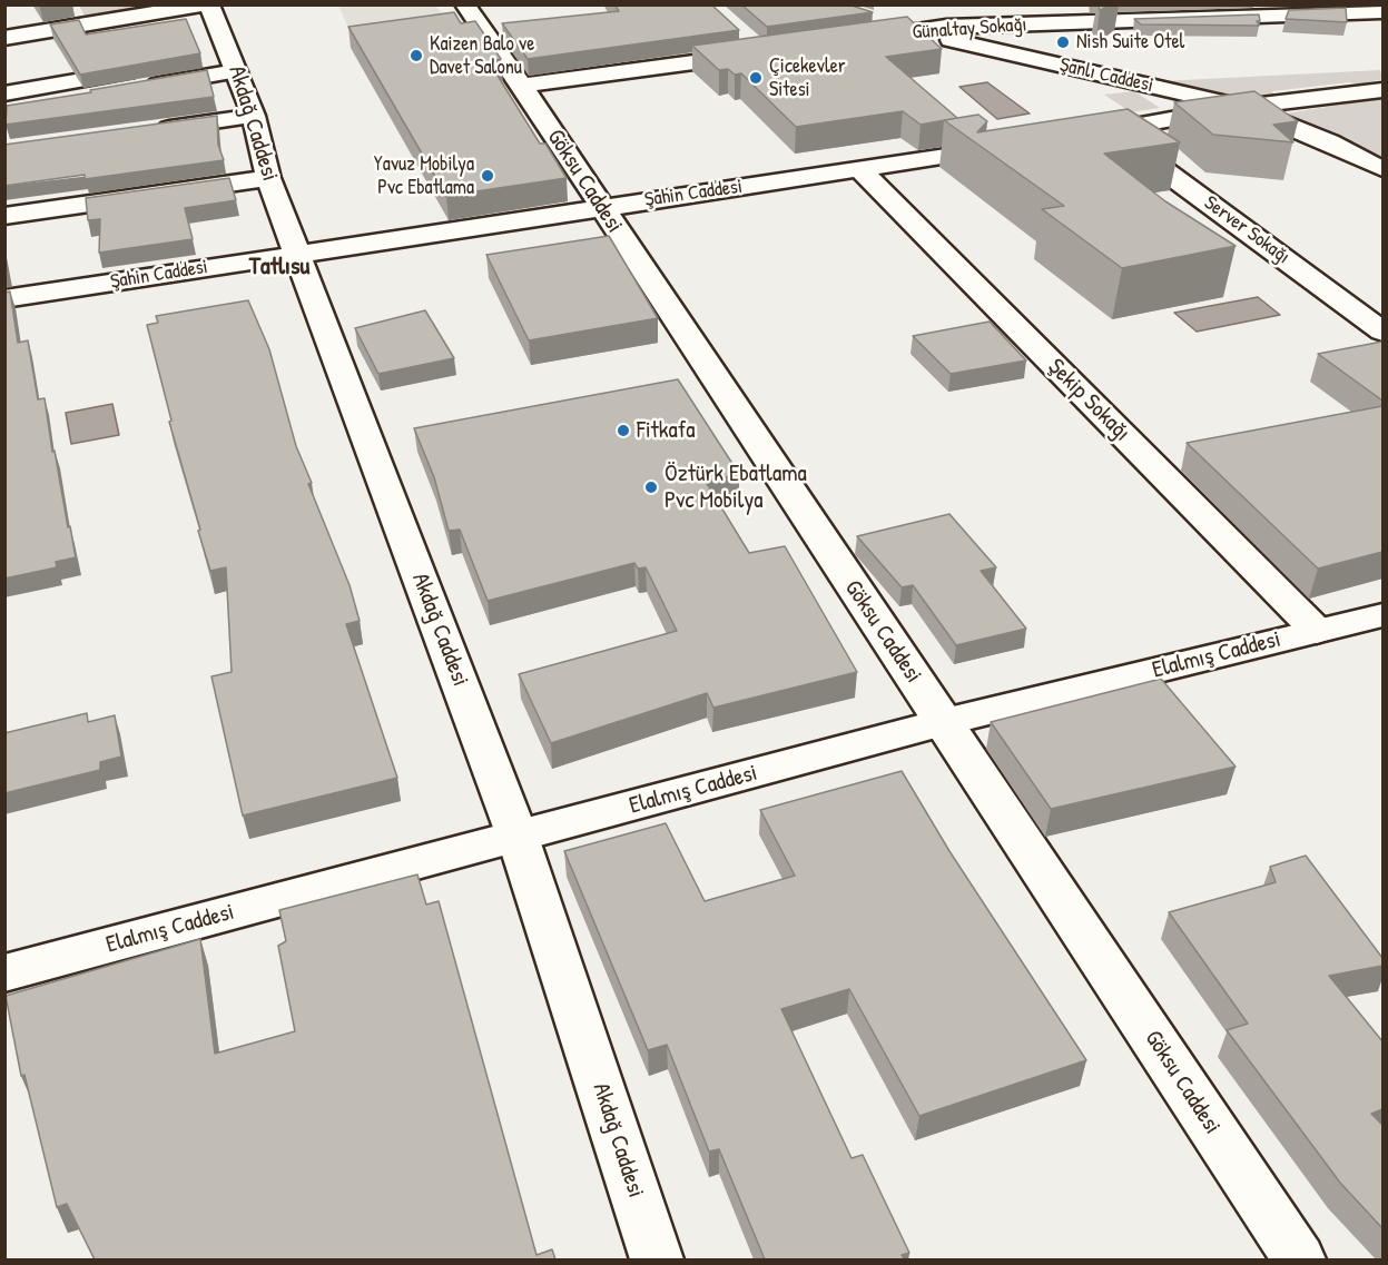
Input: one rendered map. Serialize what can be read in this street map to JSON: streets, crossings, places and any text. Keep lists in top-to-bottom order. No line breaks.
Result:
{"streets":{"street":["Günaltay Sokağı","Şanlı Caddesi","Akdağ Caddesi","Göksu Caddesi","Şahin Caddesi","Server Sokağı","Şekip Sokağı","Elalmış Caddesi"]},"crossings":[["Günaltay Sokağı","Şanlı Caddesi"],["Akdağ Caddesi","Şahin Caddesi"],["Akdağ Caddesi","Elalmış Caddesi"],["Göksu Caddesi","Şahin Caddesi"],["Göksu Caddesi","Elalmış Caddesi"],["Şahin Caddesi","Şekip Sokağı"],["Şekip Sokağı","Elalmış Caddesi"]],"districts":["Tatlısu"],"places":["Nish Suite Otel","Kaizen Balo ve Davet Salonu","Çicekevler Sitesi","Yavuz Mobilya Pvc Ebatlama","Fitkafa","Öztürk Ebatlama Pvc Mobilya"]}
